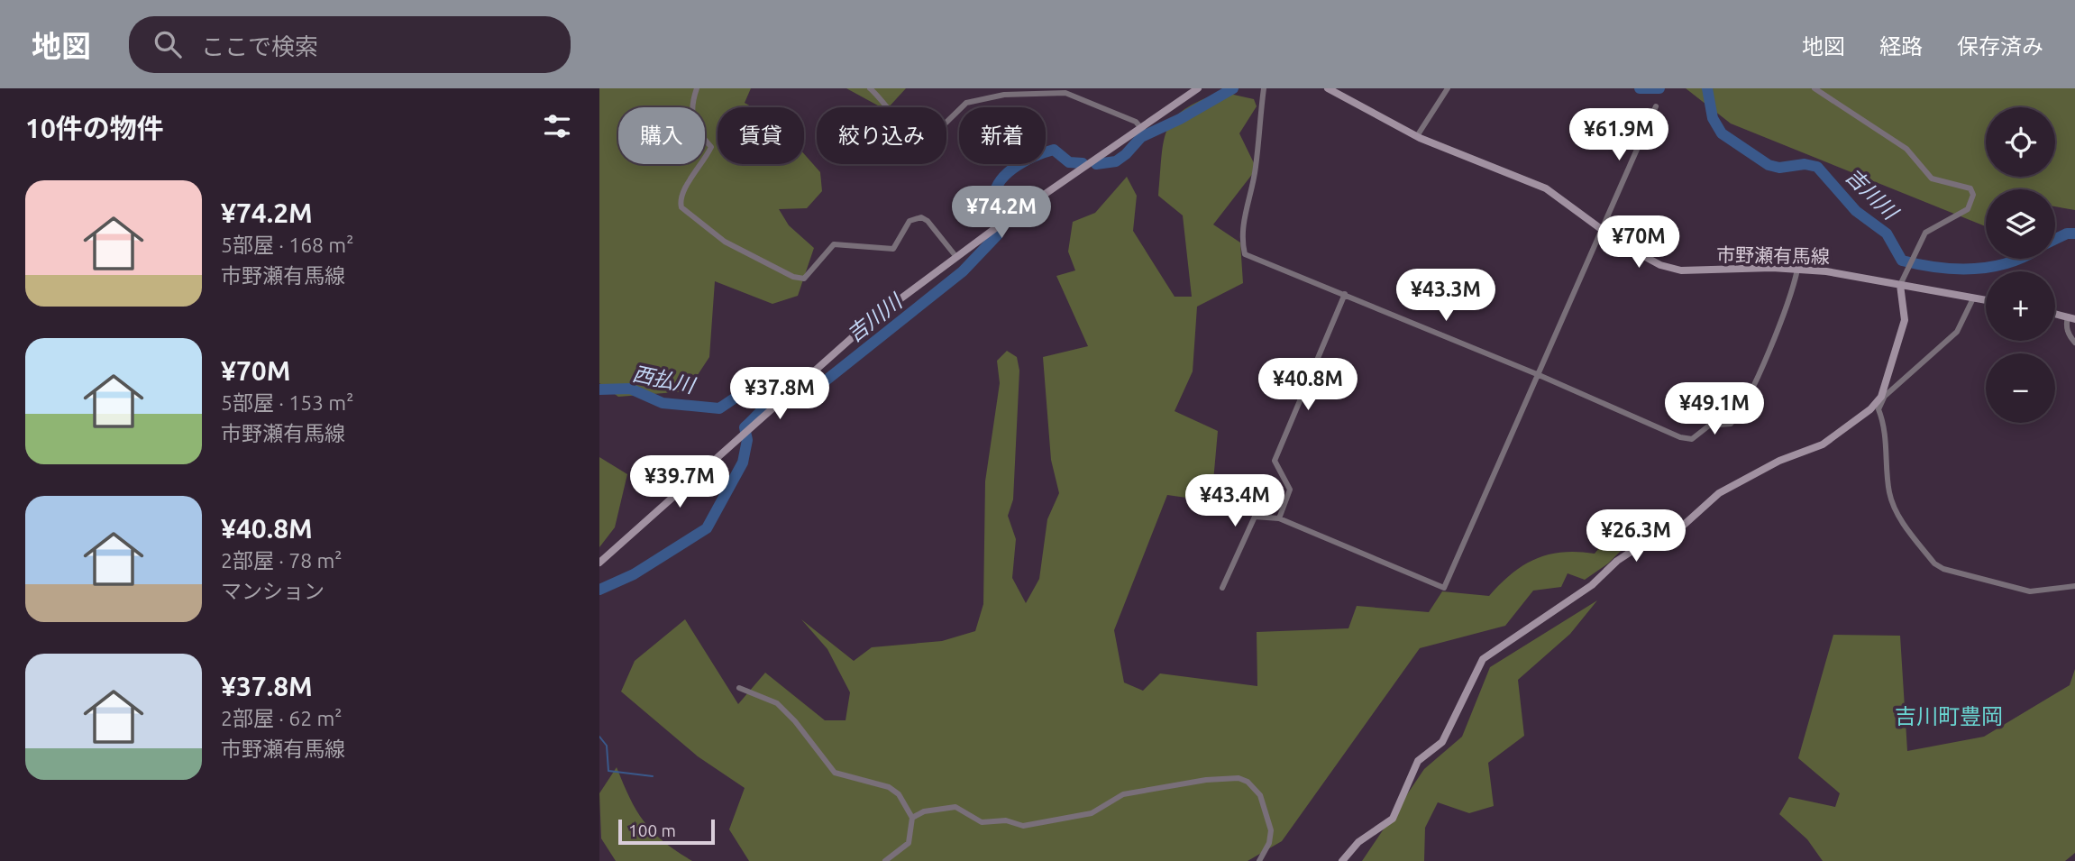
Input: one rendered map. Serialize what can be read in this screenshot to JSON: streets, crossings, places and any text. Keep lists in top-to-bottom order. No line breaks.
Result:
{"streets":{"main road":["市野瀬有馬線"]},"districts":["吉川町豊岡"],"water":["吉川川","西払川"],"scale_bar":"100 m","page":{"header":"地図","search":"ここで検索","nav":["地図","経路","保存済み"],"heading":"10件の物件","map_buttons":["+","−"],"chip":["購入","賃貸","絞り込み","新着"],"price":["¥61.9M","¥74.2M","¥70M","¥43.3M","¥40.8M","¥37.8M","¥49.1M","¥39.7M","¥43.4M","¥26.3M"],"list":[{"name":"¥74.2M","note":"5部屋 · 168 m² · 市野瀬有馬線"},{"name":"¥70M","note":"5部屋 · 153 m² · 市野瀬有馬線"},{"name":"¥40.8M","note":"2部屋 · 78 m² · マンション"},{"name":"¥37.8M","note":"2部屋 · 62 m² · 市野瀬有馬線"}],"scale":"100 m"}}
